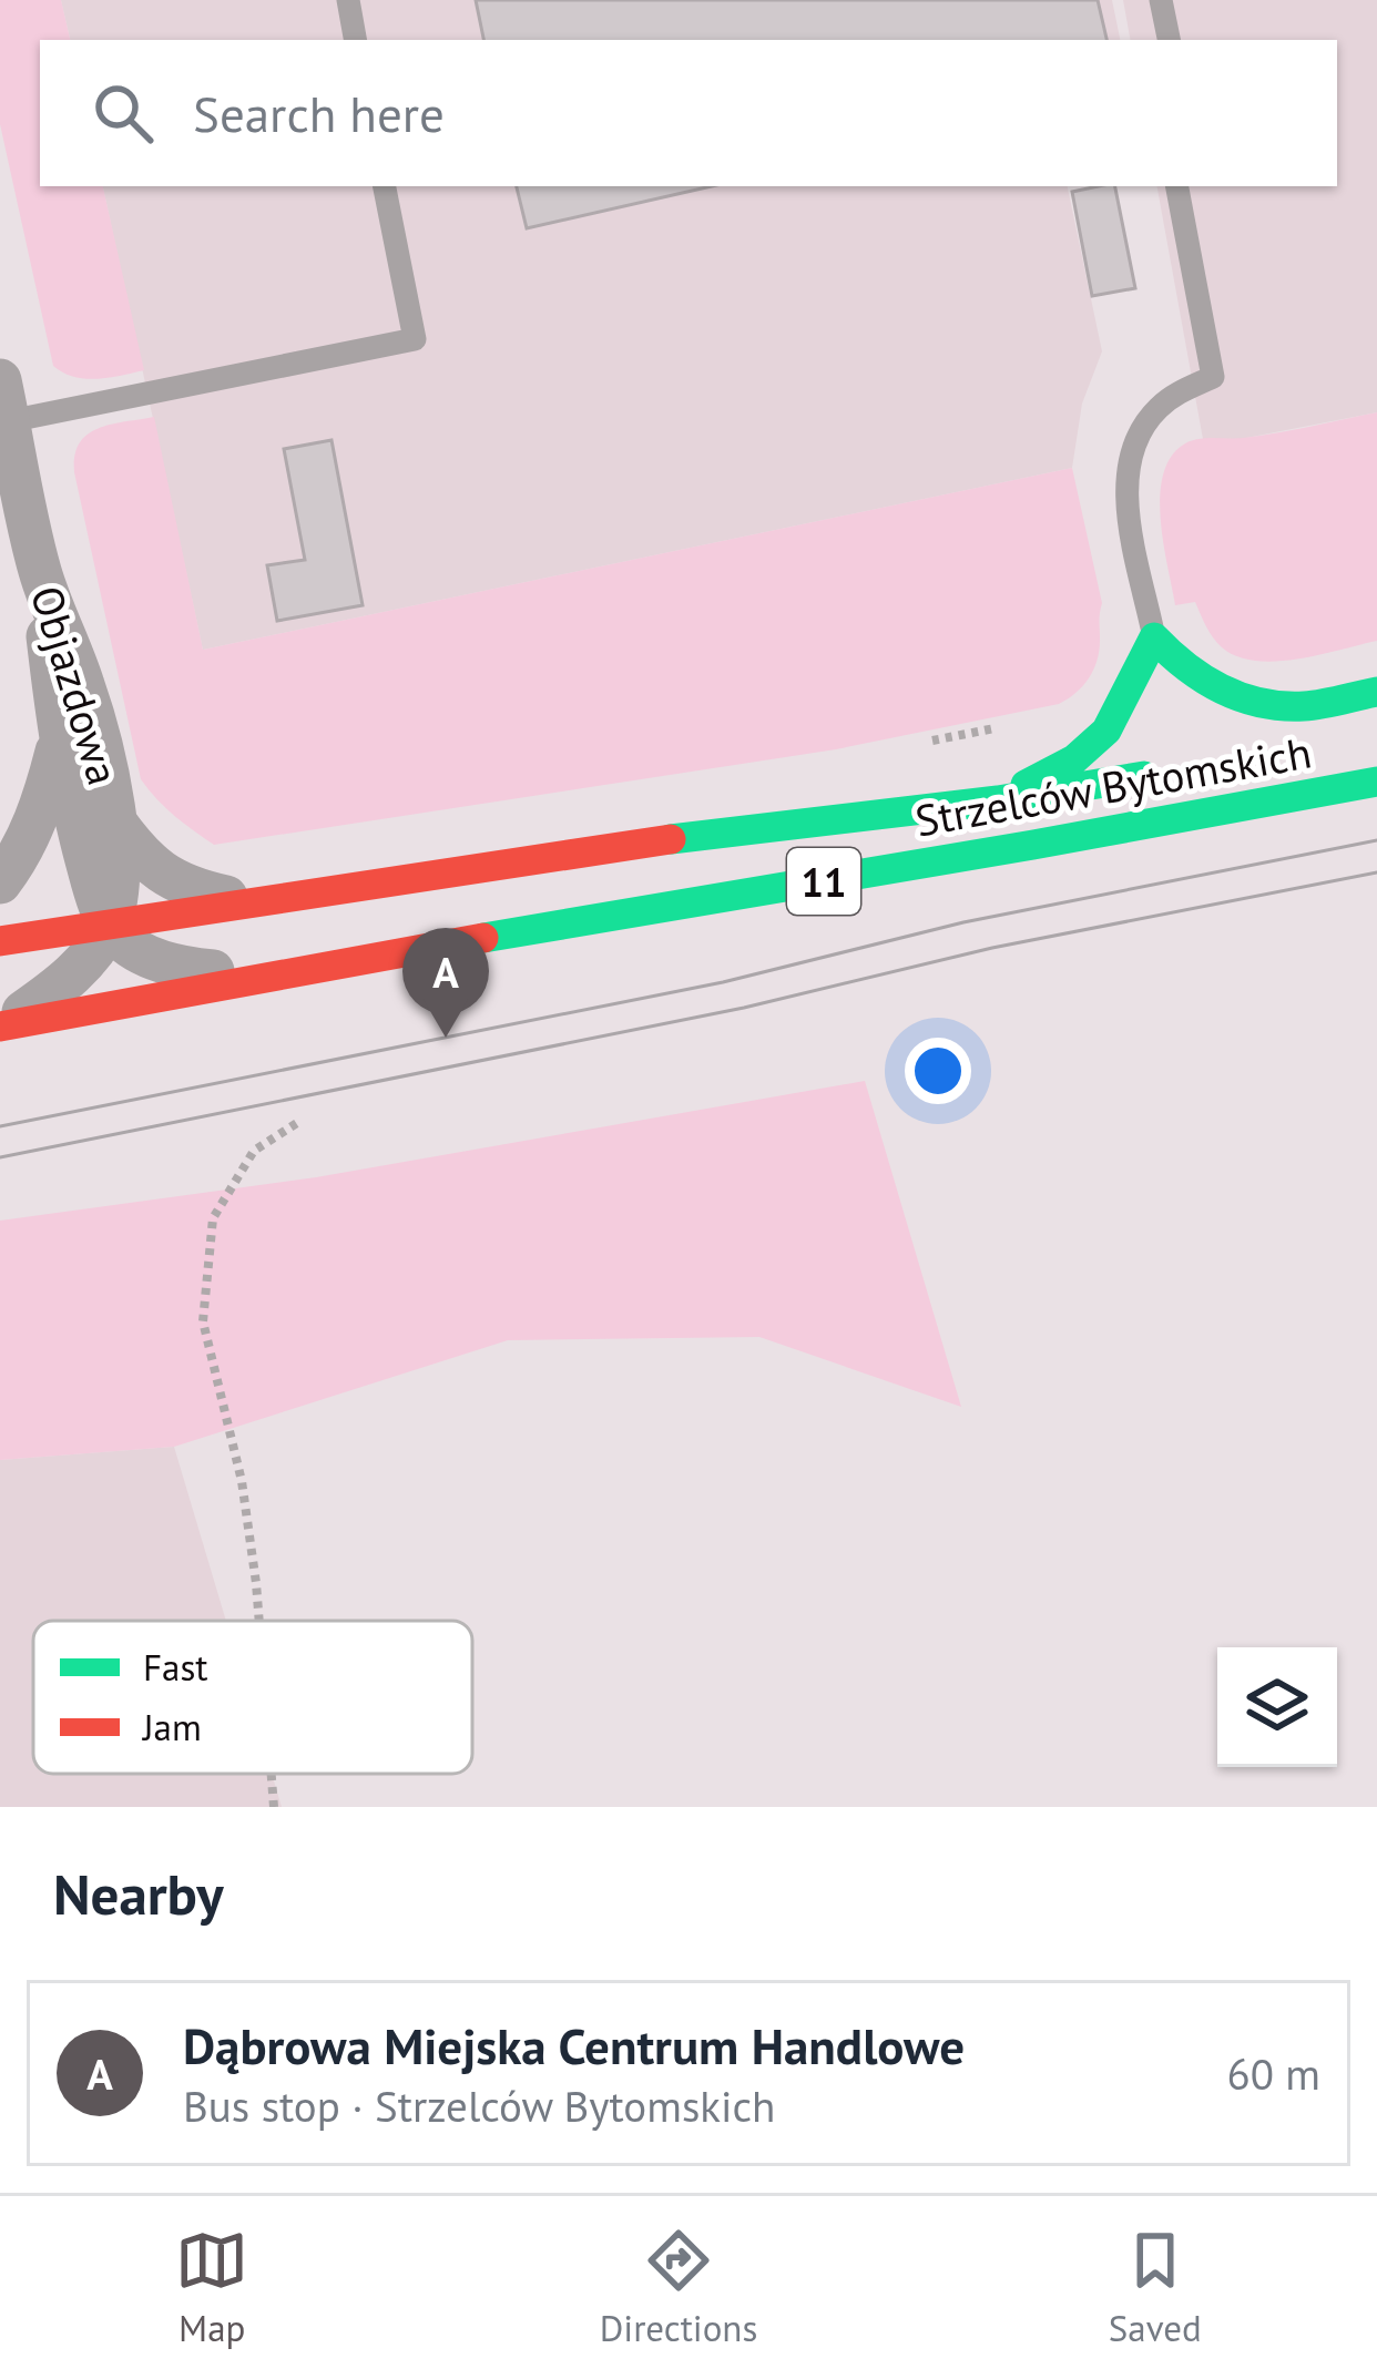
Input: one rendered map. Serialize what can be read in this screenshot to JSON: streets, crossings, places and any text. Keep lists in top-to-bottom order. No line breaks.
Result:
{"streets":{"highway":["Strzelców Bytomskich","11"],"street":["Objazdowa"]},"crossings":[["Objazdowa","Strzelców Bytomskich"]],"legend":["Fast","Jam"],"page":{"search":"Search here","pins":"A","heading":"Nearby","list":[{"mark":"A","name":"Dąbrowa Miejska Centrum Handlowe","note":"Bus stop · Strzelców Bytomskich","value":"60 m"}],"nav":["Map","Directions","Saved"]}}
